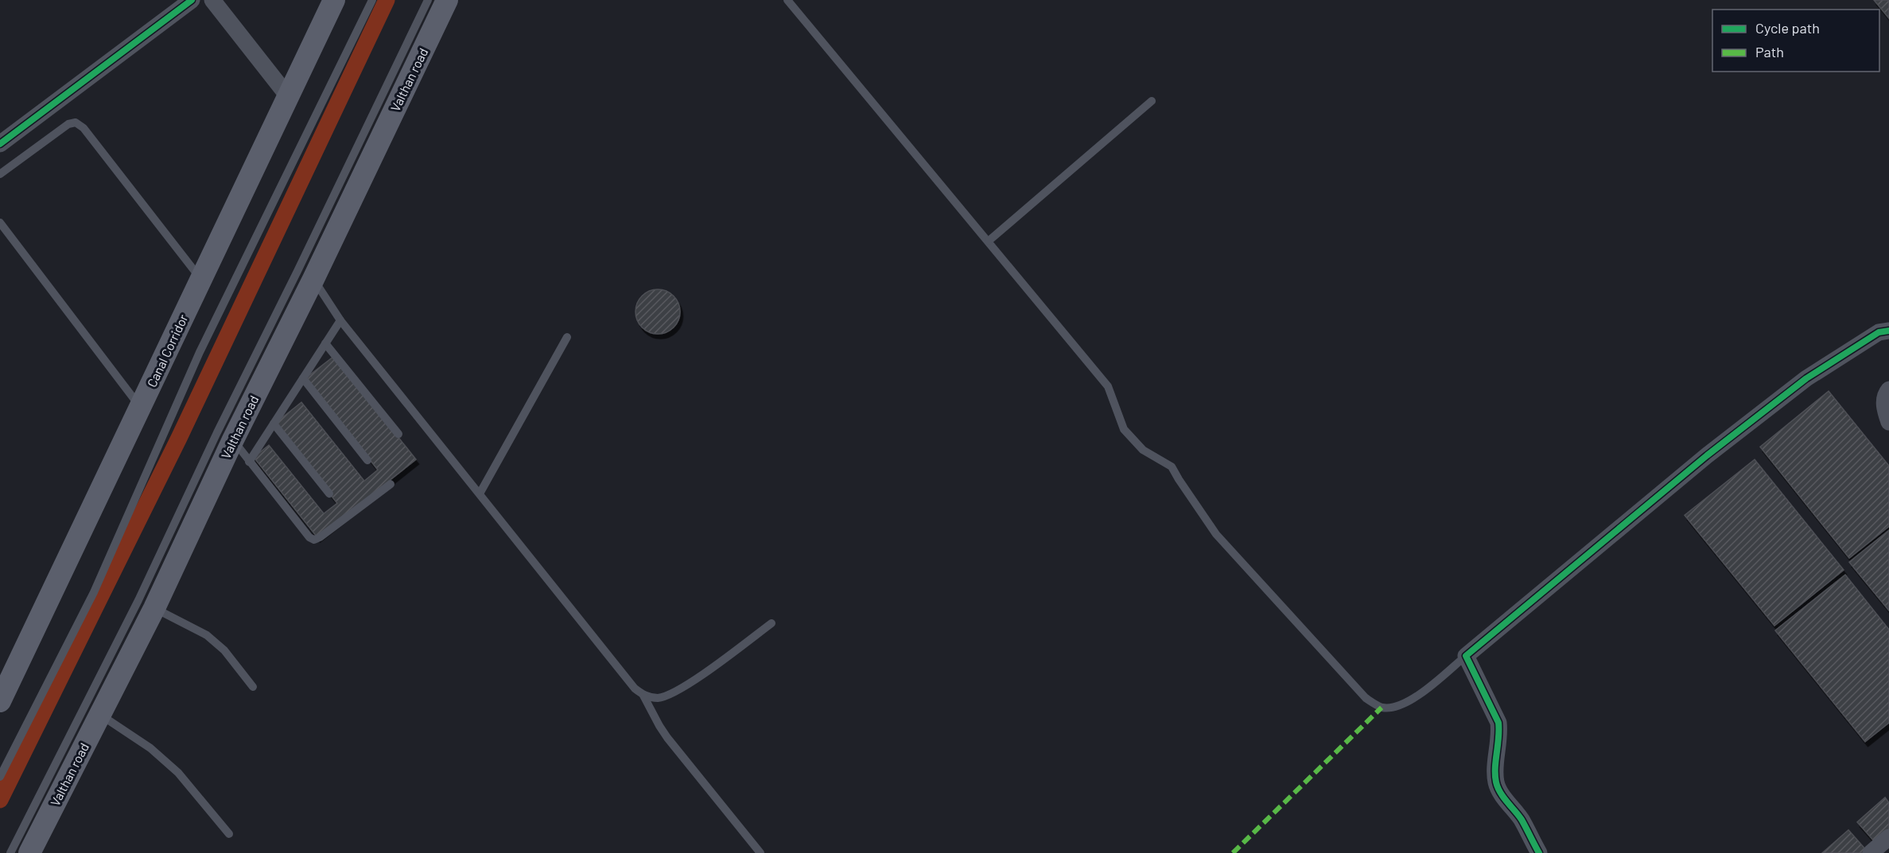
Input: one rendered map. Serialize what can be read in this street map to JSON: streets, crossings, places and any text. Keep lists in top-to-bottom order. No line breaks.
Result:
{"streets":{"main road":["Valthan road","Canal Corridor"]},"legend":["Cycle path","Path"]}
